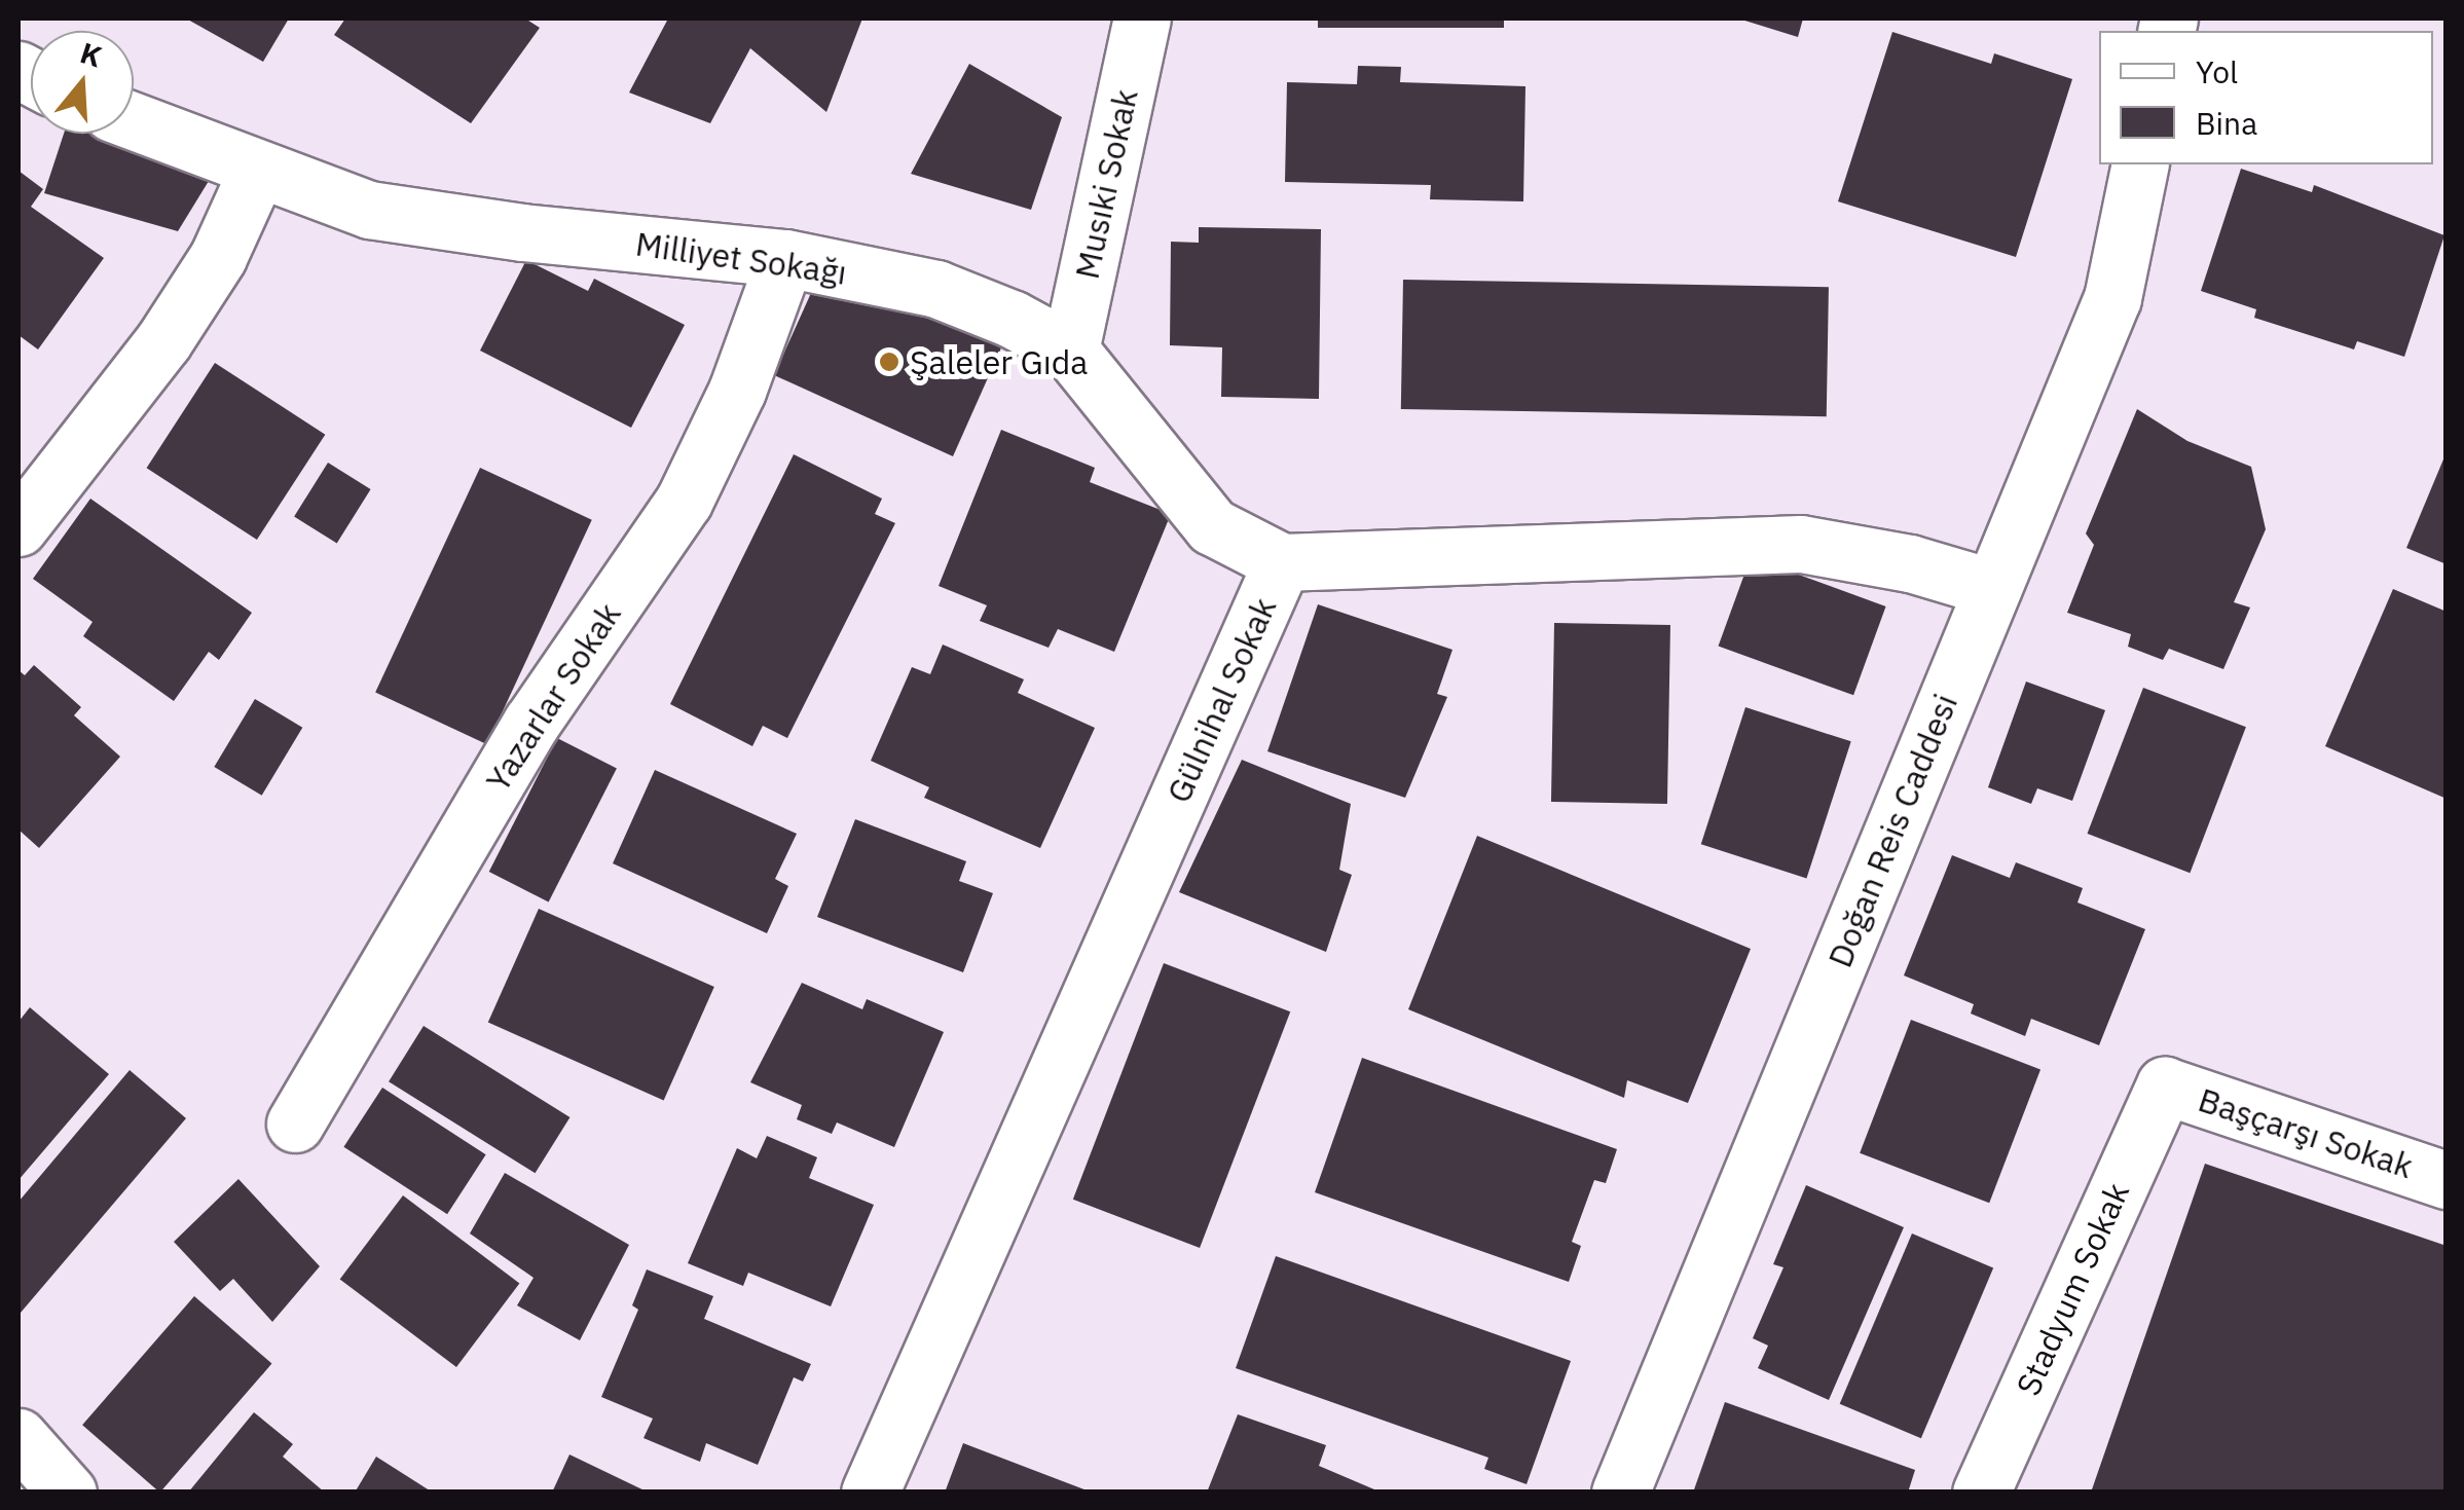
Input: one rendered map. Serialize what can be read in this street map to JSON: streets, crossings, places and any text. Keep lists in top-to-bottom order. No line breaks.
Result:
{"streets":{"street":["Musıki Sokak","Milliyet Sokağı","Yazarlar Sokak","Gülnihal Sokak","Doğan Reis Caddesi","Başçarşı Sokak","Stadyum Sokak"]},"crossings":[["Musıki Sokak","Milliyet Sokağı"],["Milliyet Sokağı","Yazarlar Sokak"],["Milliyet Sokağı","Gülnihal Sokak"],["Gülnihal Sokak","Doğan Reis Caddesi"],["Başçarşı Sokak","Stadyum Sokak"]],"places":["Şaleler Gıda"],"legend":["Yol","Bina"],"north":"top"}
